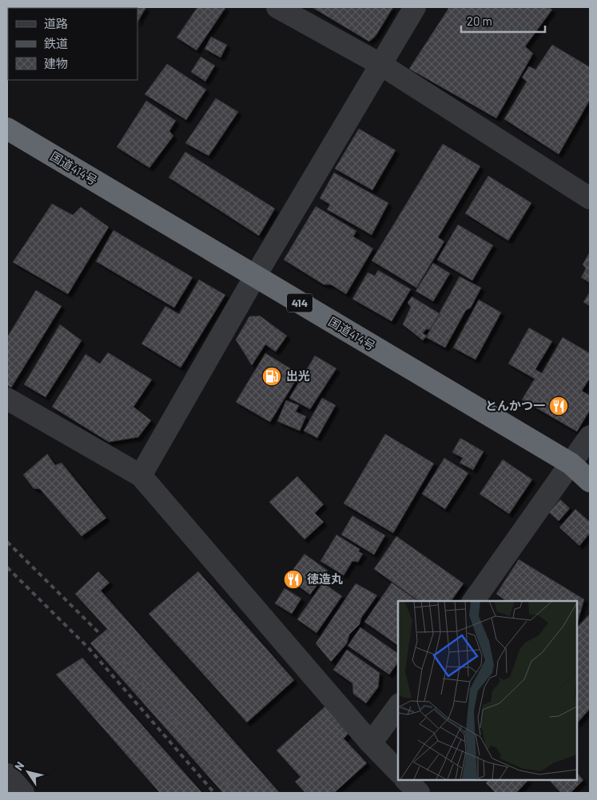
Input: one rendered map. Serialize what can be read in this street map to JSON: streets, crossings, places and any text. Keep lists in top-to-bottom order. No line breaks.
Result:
{"streets":{"highway":["国道414号","414"]},"places":{"fuel station":["出光"],"restaurant":["とんかつ一","徳造丸"]},"legend":["道路","鉄道","建物"],"scale_bar":"20 m","north":"top left"}
